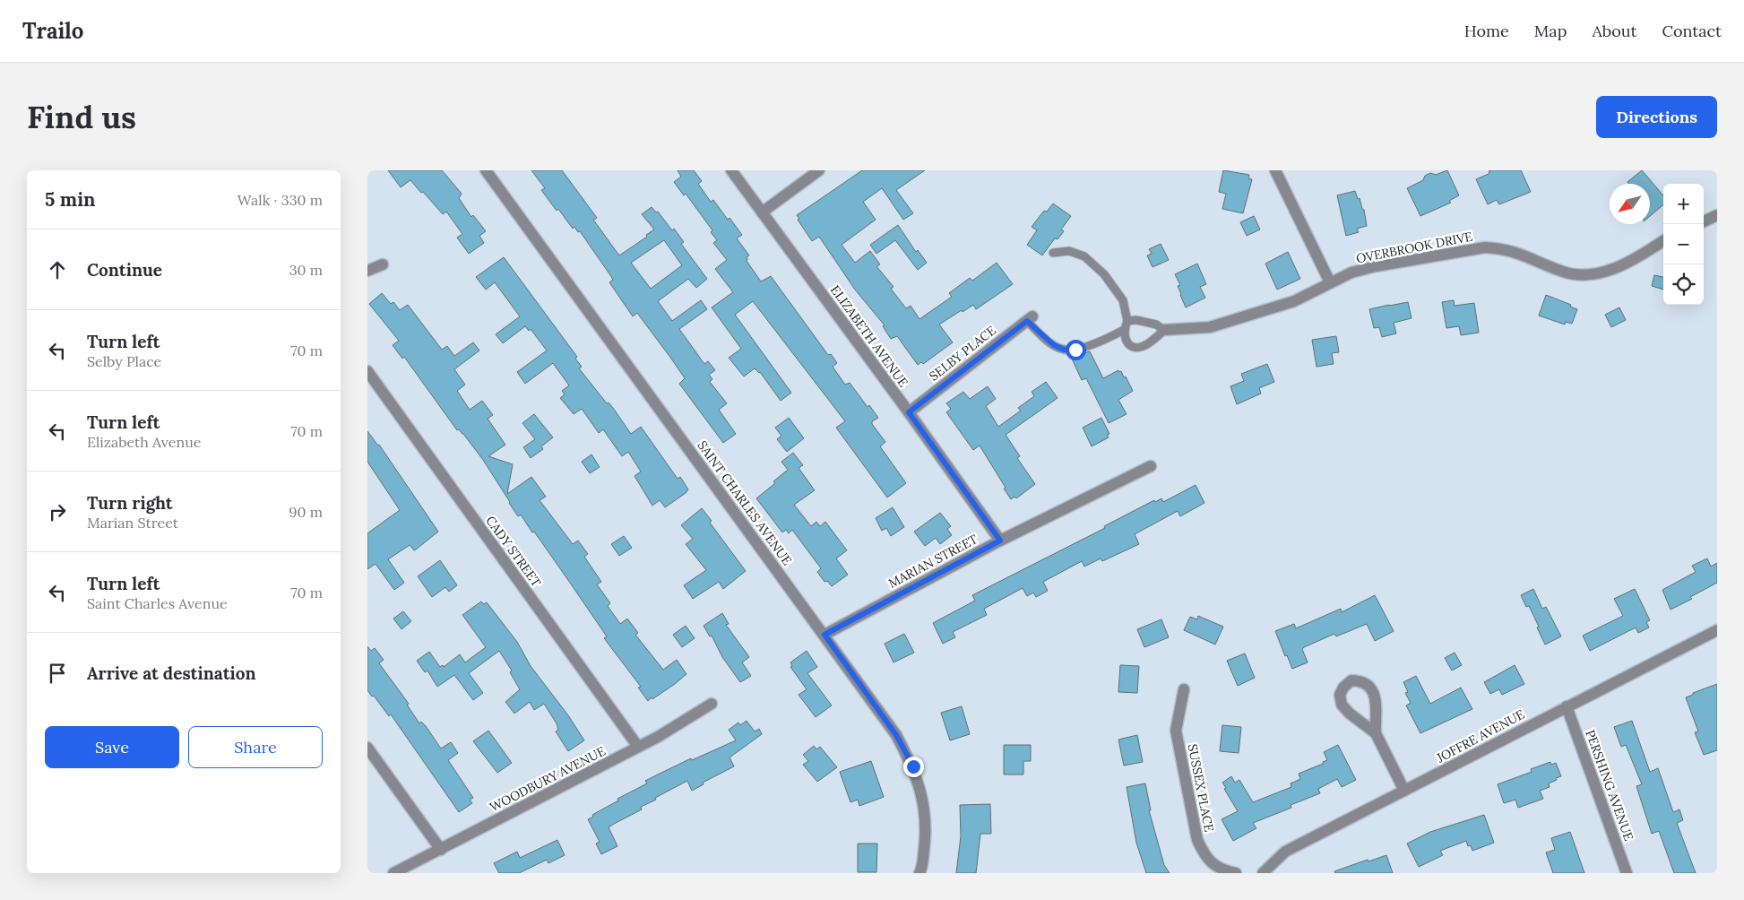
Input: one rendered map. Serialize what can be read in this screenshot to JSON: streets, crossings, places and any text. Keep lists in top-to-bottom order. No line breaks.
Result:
{"streets":{"street":["OVERBROOK DRIVE","ELIZABETH AVENUE","SELBY PLACE","SAINT CHARLES AVENUE","CADY STREET","MARIAN STREET","JOFFRE AVENUE","WOODBURY AVENUE","PERSHING AVENUE","SUSSEX PLACE"]},"crossings":[["ELIZABETH AVENUE","SELBY PLACE"],["ELIZABETH AVENUE","MARIAN STREET"],["SAINT CHARLES AVENUE","MARIAN STREET"],["CADY STREET","WOODBURY AVENUE"],["JOFFRE AVENUE","PERSHING AVENUE"]],"north":"bottom left","page":{"header":"Trailo","nav":["Home","Map","About","Contact"],"buttons":["Directions",["Save","Share"]],"title":"Find us","heading":["5 min","Walk · 330 m"],"map_buttons":["+","−"],"list":[["Continue","30 m"],["Turn left","Selby Place","70 m"],["Turn left","Elizabeth Avenue","70 m"],["Turn right","Marian Street","90 m"],["Turn left","Saint Charles Avenue","70 m"],"Arrive at destination"]}}
